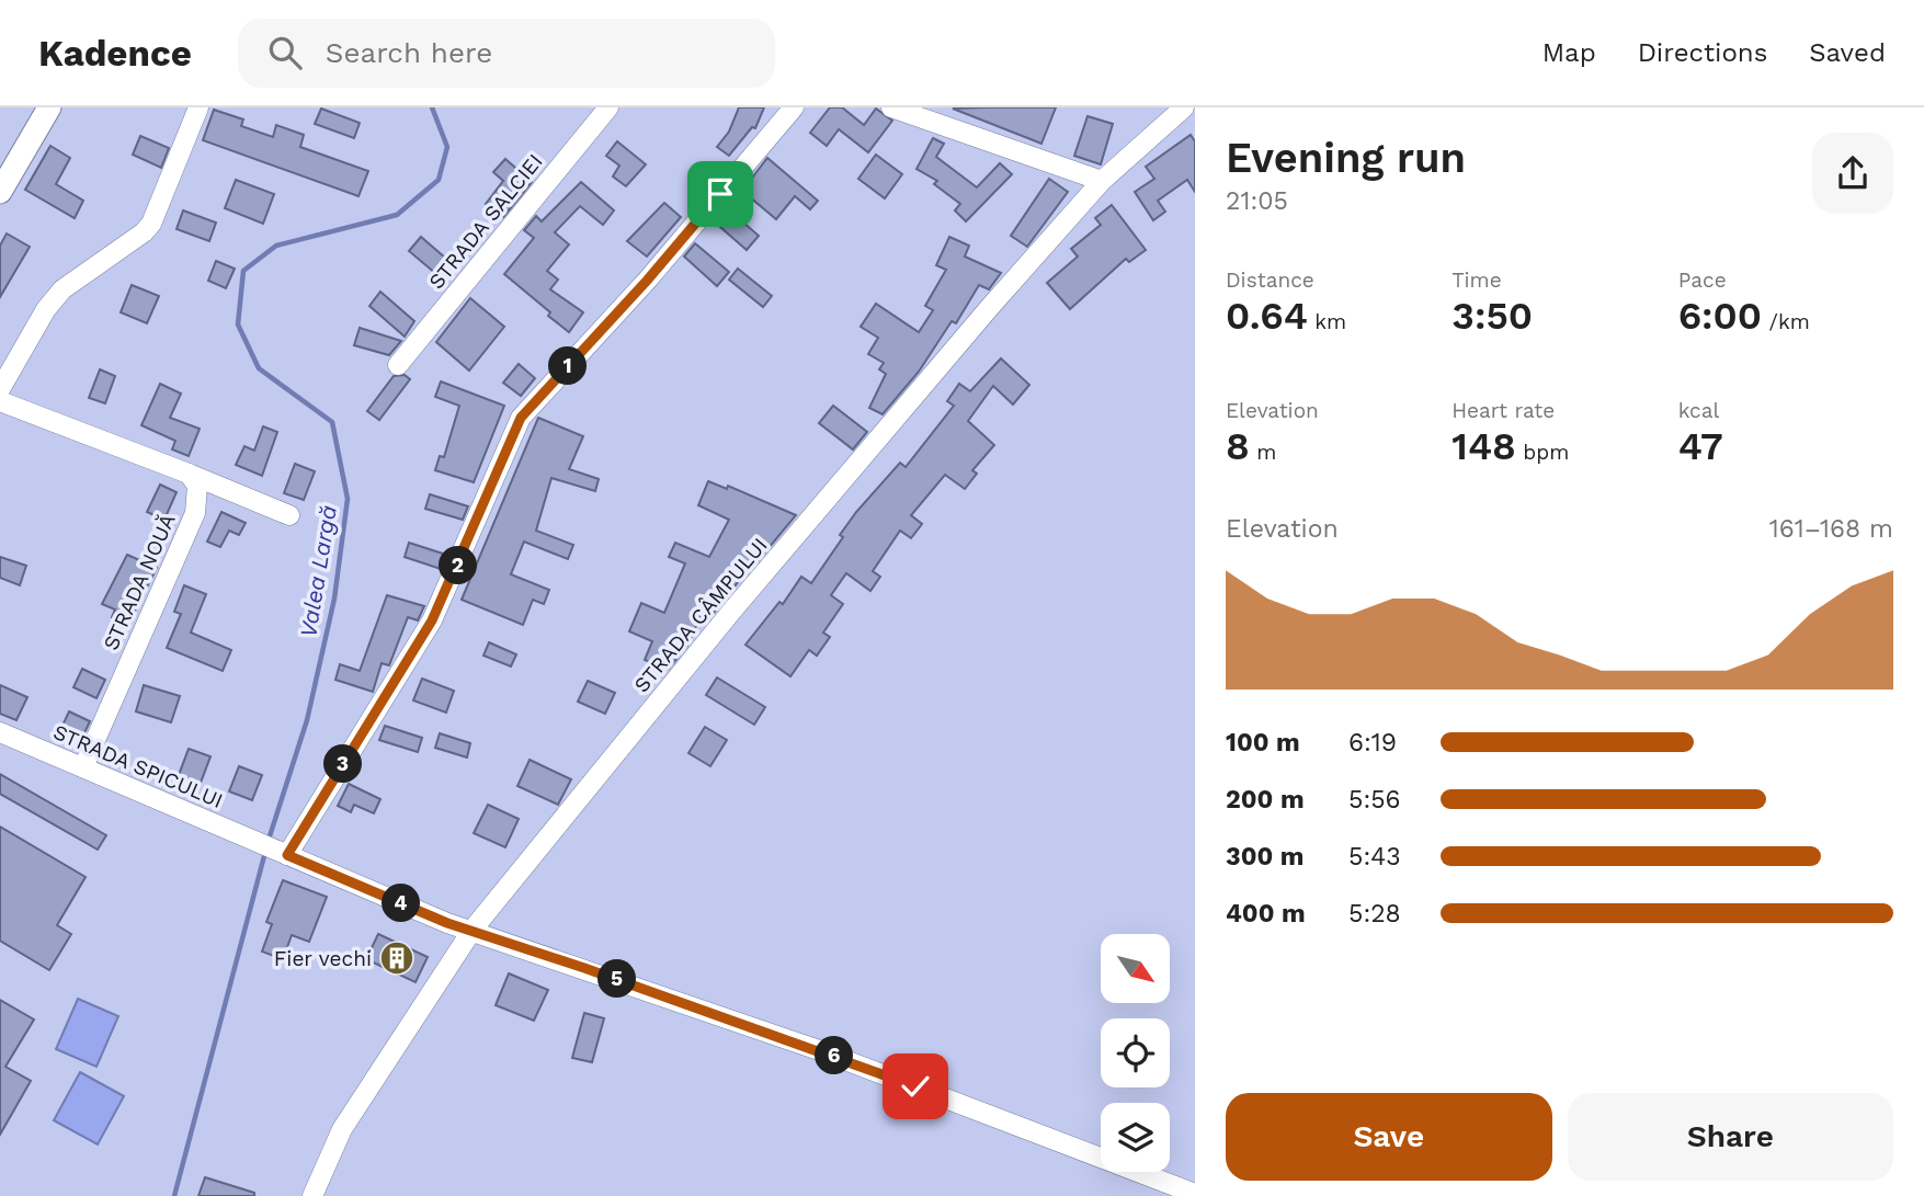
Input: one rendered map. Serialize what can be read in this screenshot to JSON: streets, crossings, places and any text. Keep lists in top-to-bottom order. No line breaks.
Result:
{"streets":{"street":["STRADA SALCIEI","STRADA NOUĂ","STRADA CÂMPULUI","STRADA SPICULUI"]},"crossings":[["STRADA NOUĂ","STRADA SPICULUI"],["STRADA CÂMPULUI","STRADA SPICULUI"]],"water":["Valea Largă"],"places":{"building":["Fier vechi"]},"north":"bottom right","page":{"header":"Kadence","search":"Search here","nav":["Map","Directions","Saved"],"heading":["Evening run","21:05"],"stats":[["Distance","0.64 km"],["Time","3:50"],["Pace","6:00 /km"],["Elevation","8 m"],["Heart rate","148 bpm"],["kcal","47"]],"pins":["1","2","3","4","5","6"],"chart":["Elevation","161–168 m"],"list":[{"name":"100 m","note":"6:19"},{"name":"200 m","note":"5:56"},{"name":"300 m","note":"5:43"},{"name":"400 m","note":"5:28"}],"buttons":["Save","Share"]}}
